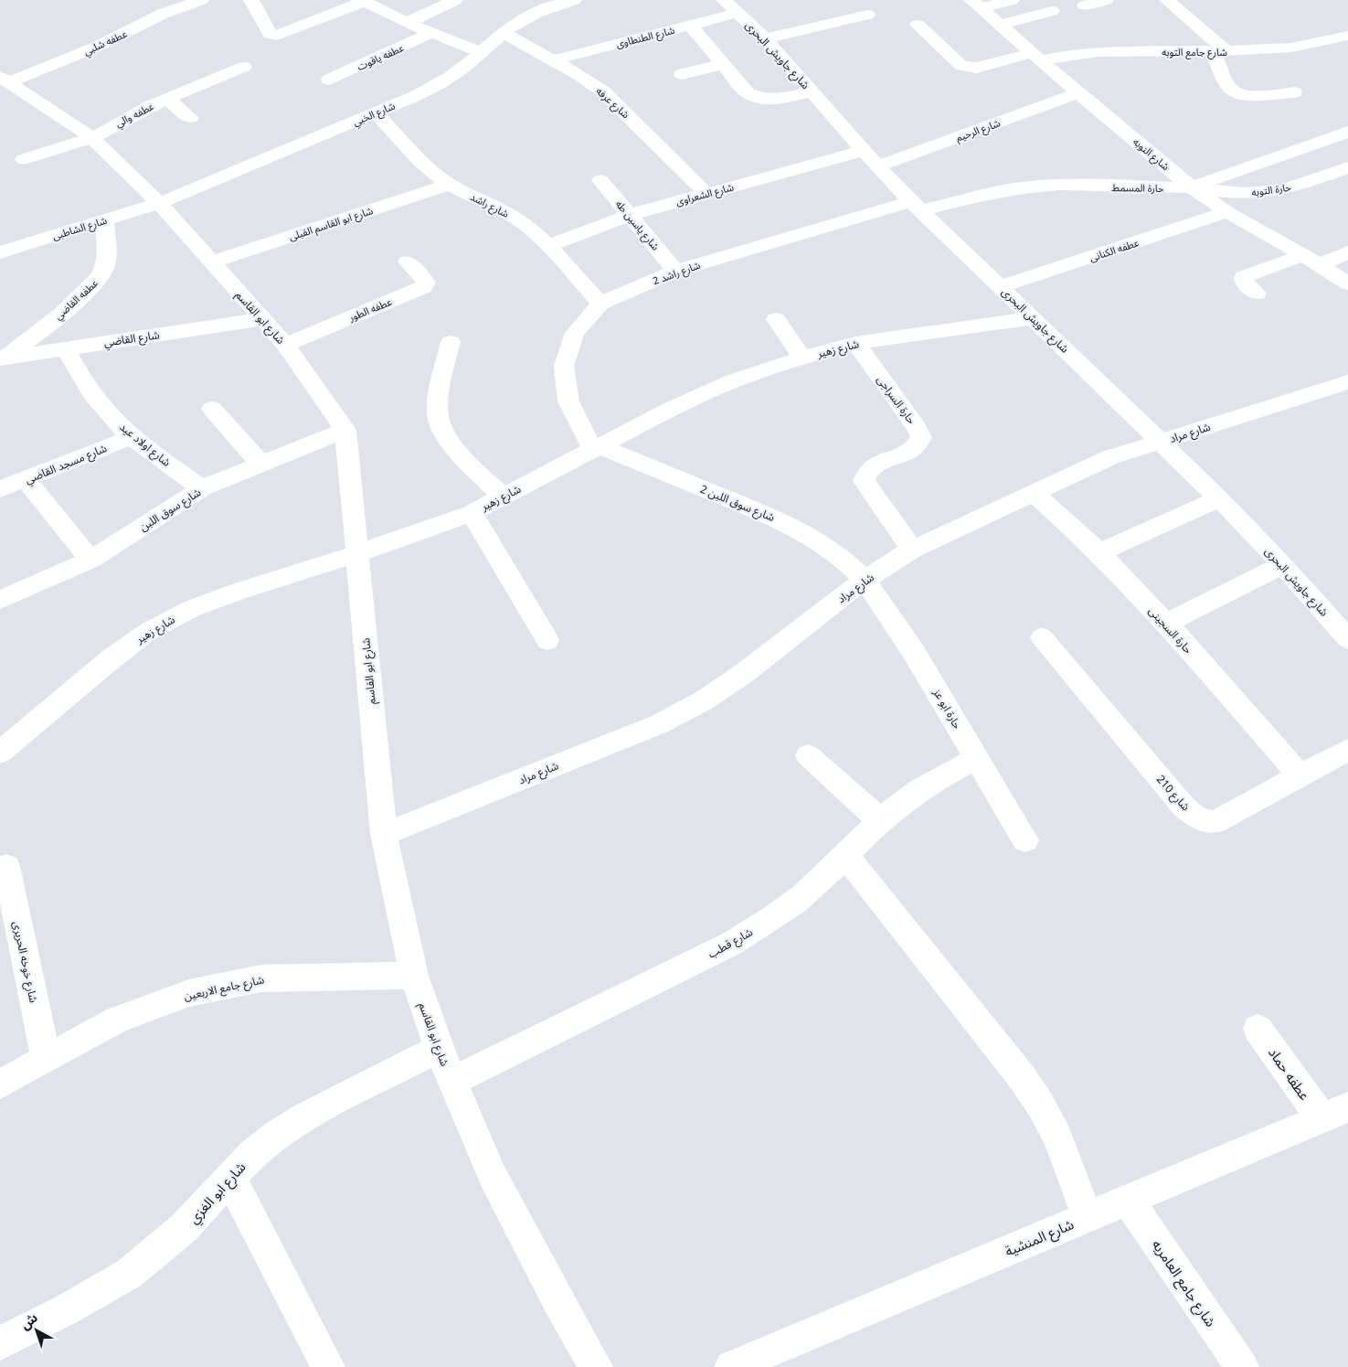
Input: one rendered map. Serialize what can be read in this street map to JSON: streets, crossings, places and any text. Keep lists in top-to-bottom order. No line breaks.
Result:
{"streets":{"street":["شارع الطنطاوى","عطفه شلبي","شارع جامع التوبه","شارع جاويش البحرى","عطفه ياقوت","شارع عرفه","شارع الخبي","عطفه والي","شارع الرحيم","شارع التوبه","حارة المسمط","حارة التوبه","شارع الشعراوى","شارع راشد","شارع ابو القاسم القبلى","شارع ياسين طه","شارع الشاطبى","عطفه الكنانى","شارع راشد 2","عطفه القاضي","عطفه الطور","شارع ابو القاسم","شارع القاضي","شارع زهير","حارة السراجى","شارع مراد","شارع اولاد عيد","شارع مسجد القاضي","شارع سوق اللبن 2","شارع سوق اللبن","حارة السجينى","حارة ابو عز","شارع 210","شارع قطب","شارع خوخه الحريرى","شارع جامع الاربعين","عطفه حماد","شارع ابو الغزي","شارع المنشية","شارع جامع العامريه"]},"crossings":[["شارع الطنطاوى","شارع جاويش البحرى"],["شارع الطنطاوى","شارع عرفه"],["عطفه شلبي","شارع ابو القاسم"],["شارع جامع التوبه","شارع التوبه"],["شارع جاويش البحرى","شارع الرحيم"],["شارع جاويش البحرى","حارة المسمط"],["شارع جاويش البحرى","شارع الشعراوى"],["شارع جاويش البحرى","عطفه الكنانى"],["شارع جاويش البحرى","شارع راشد 2"],["شارع جاويش البحرى","شارع زهير"],["شارع جاويش البحرى","شارع مراد"],["شارع عرفه","شارع الخبي"],["شارع عرفه","شارع الشعراوى"],["شارع الخبي","شارع راشد"],["شارع الخبي","شارع الشاطبى"],["شارع الخبي","شارع ابو القاسم"],["عطفه والي","شارع ابو القاسم"],["شارع الرحيم","شارع التوبه"],["شارع التوبه","حارة المسمط"],["شارع التوبه","حارة التوبه"],["شارع التوبه","عطفه الكنانى"],["حارة المسمط","حارة التوبه"],["حارة المسمط","شارع راشد 2"],["شارع الشعراوى","شارع راشد"],["شارع الشعراوى","شارع ياسين طه"],["شارع راشد","شارع ابو القاسم القبلى"],["شارع راشد","شارع راشد 2"],["شارع ابو القاسم القبلى","شارع ابو القاسم"],["شارع ياسين طه","شارع راشد 2"],["شارع الشاطبى","عطفه القاضي"],["شارع الشاطبى","شارع ابو القاسم"],["شارع راشد 2","شارع زهير"],["شارع راشد 2","شارع سوق اللبن 2"],["عطفه القاضي","شارع القاضي"],["عطفه الطور","شارع ابو القاسم"],["شارع ابو القاسم","شارع القاضي"],["شارع ابو القاسم","شارع زهير"],["شارع ابو القاسم","شارع مراد"],["شارع ابو القاسم","شارع سوق اللبن"],["شارع ابو القاسم","شارع قطب"],["شارع ابو القاسم","شارع جامع الاربعين"],["شارع ابو القاسم","شارع ابو الغزي"],["شارع القاضي","شارع اولاد عيد"],["شارع زهير","حارة السراجى"],["شارع زهير","شارع سوق اللبن 2"],["حارة السراجى","شارع مراد"],["شارع مراد","شارع سوق اللبن 2"],["شارع مراد","حارة السجينى"],["شارع مراد","حارة ابو عز"],["شارع اولاد عيد","شارع مسجد القاضي"],["شارع اولاد عيد","شارع سوق اللبن"],["شارع سوق اللبن 2","حارة ابو عز"],["حارة السجينى","شارع 210"],["حارة ابو عز","شارع قطب"],["شارع خوخه الحريرى","شارع جامع الاربعين"],["عطفه حماد","شارع المنشية"],["شارع المنشية","شارع جامع العامريه"]],"north":"top left"}
